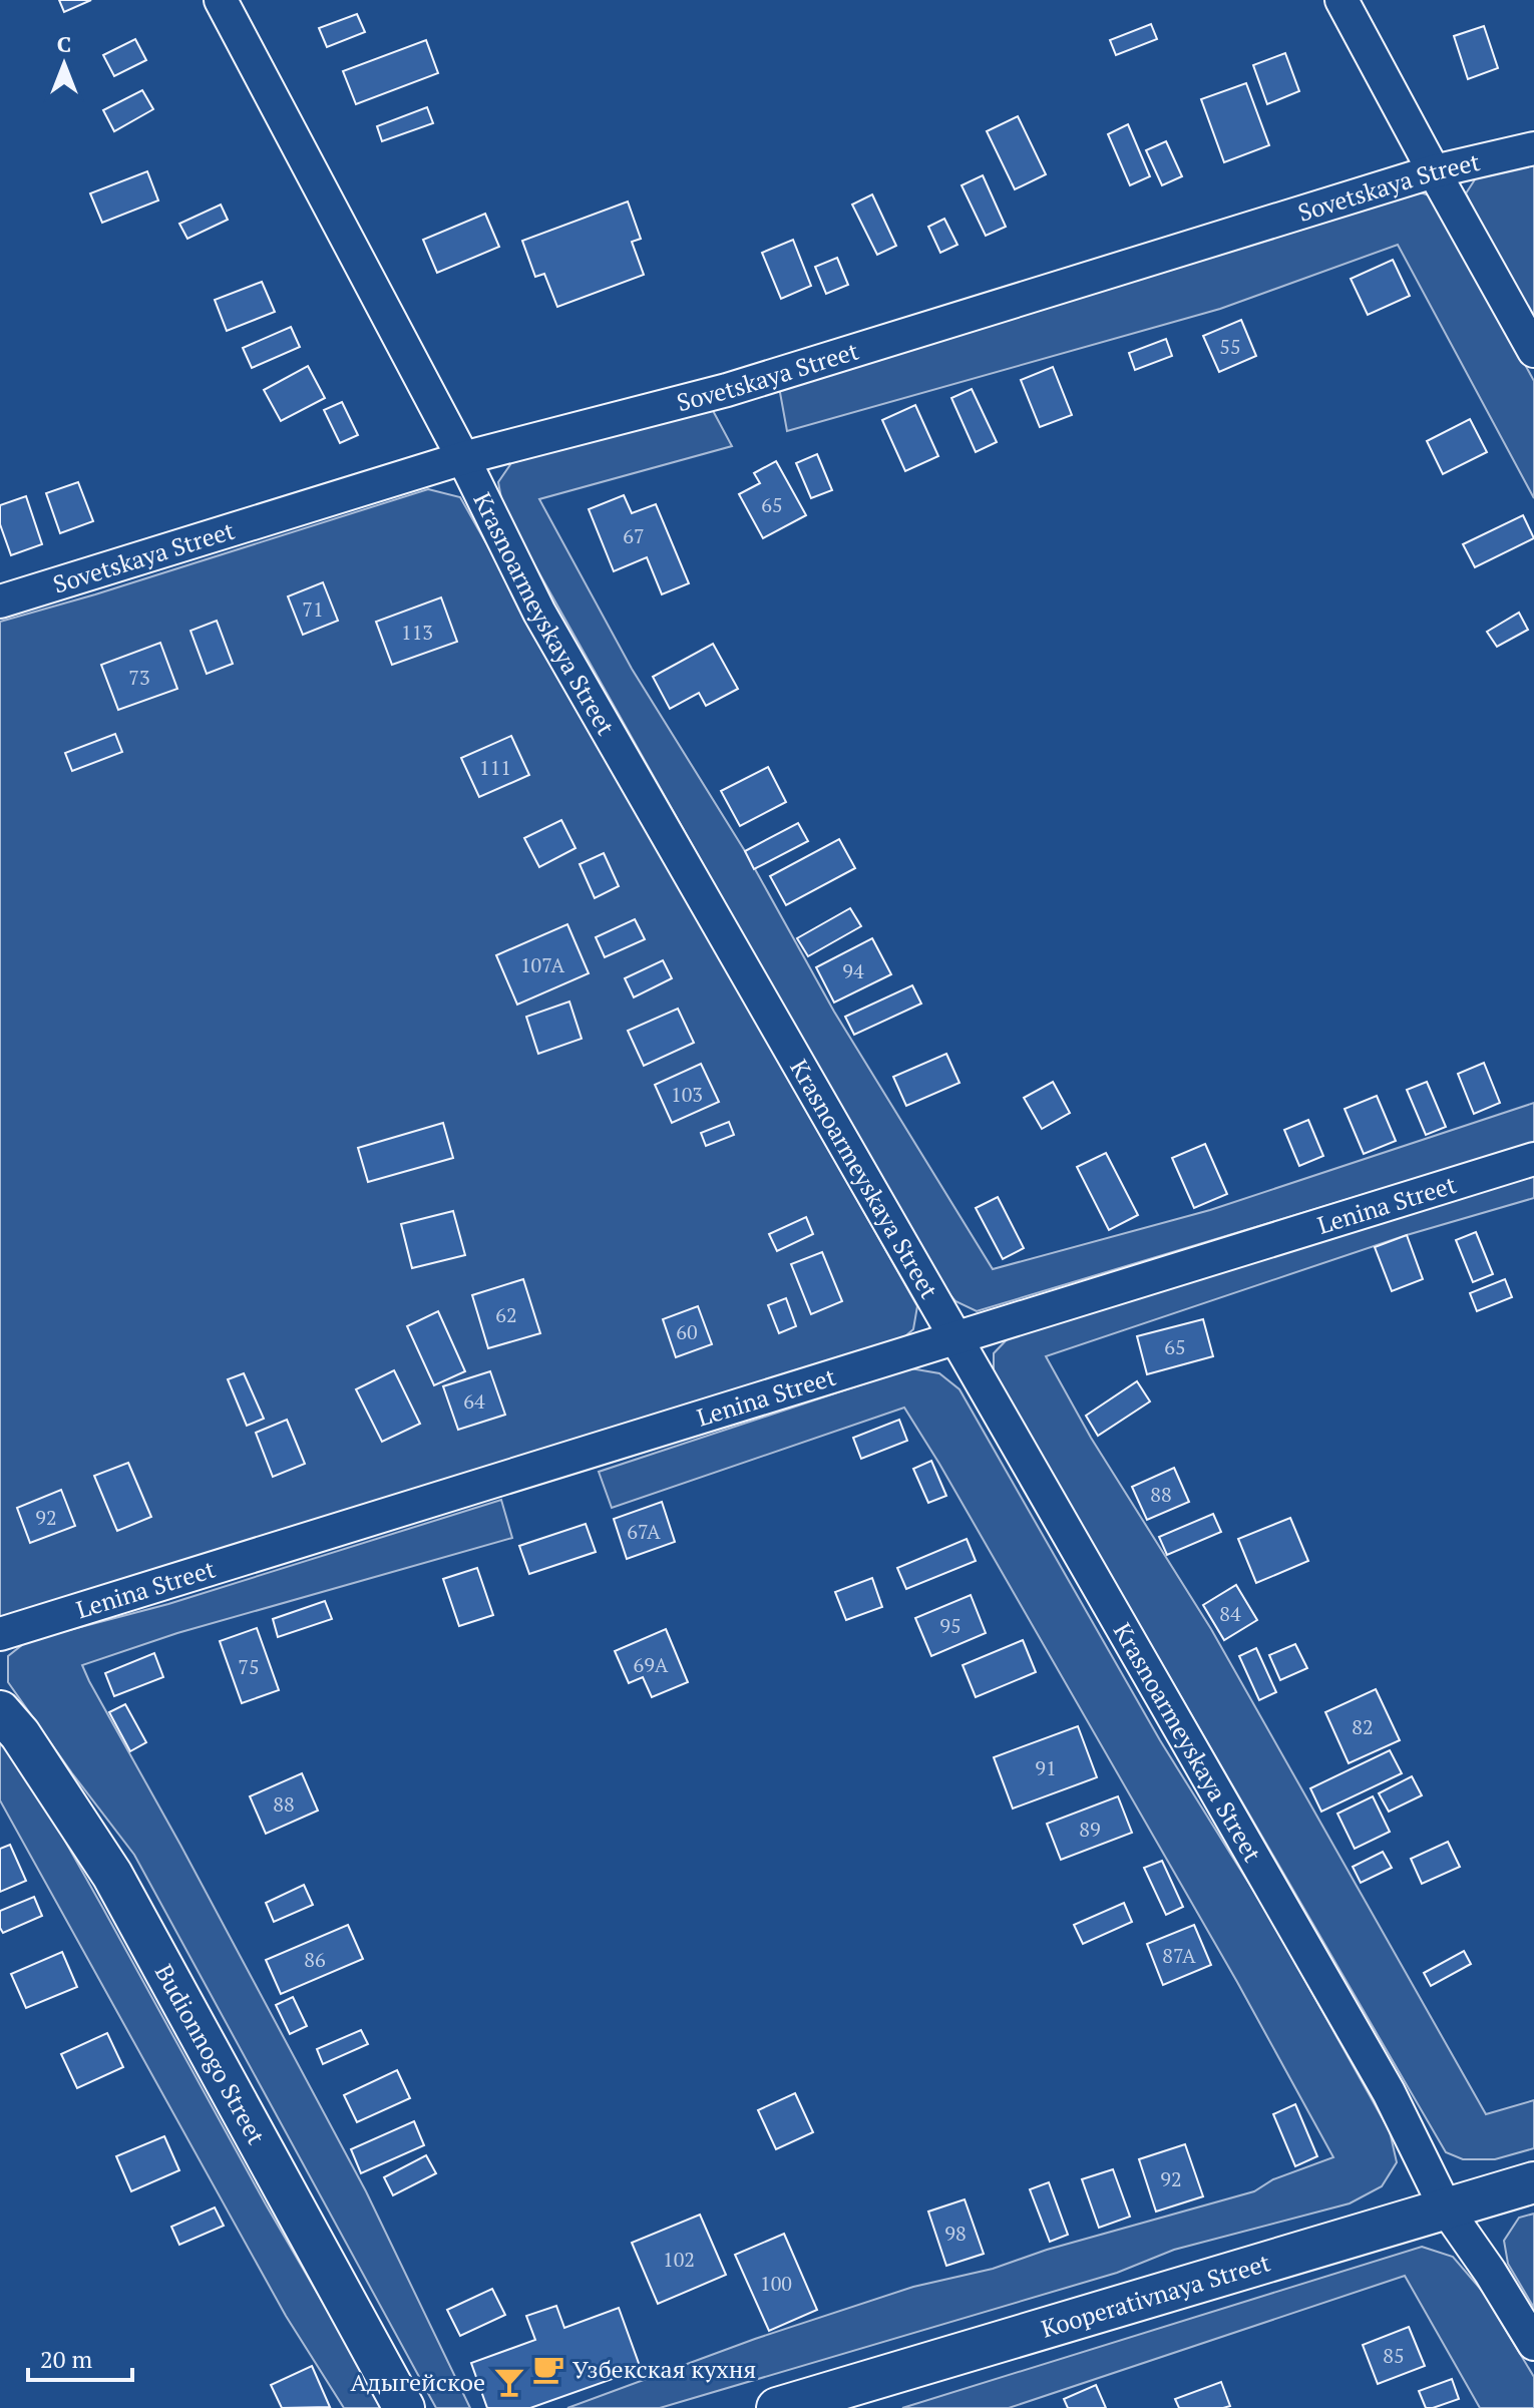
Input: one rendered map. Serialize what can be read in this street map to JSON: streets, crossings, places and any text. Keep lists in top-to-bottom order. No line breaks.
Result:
{"streets":{"street":["Sovetskaya Street","Krasnoarmeyskaya Street","Lenina Street","Budionnogo Street","Kooperativnaya Street"]},"crossings":[["Sovetskaya Street","Krasnoarmeyskaya Street"],["Krasnoarmeyskaya Street","Lenina Street"],["Krasnoarmeyskaya Street","Kooperativnaya Street"]],"places":{"cafe":["Узбекская кухня"],"bar":["Адыгейское"]},"house_numbers":["55","65","67","71","113","73","111","107А","94","103","62","60","65","64","88","92","67А","84","95","69А","75","82","91","88","89","87А","86","92","98","102","100","85"],"scale_bar":"20 m","north":"top"}
